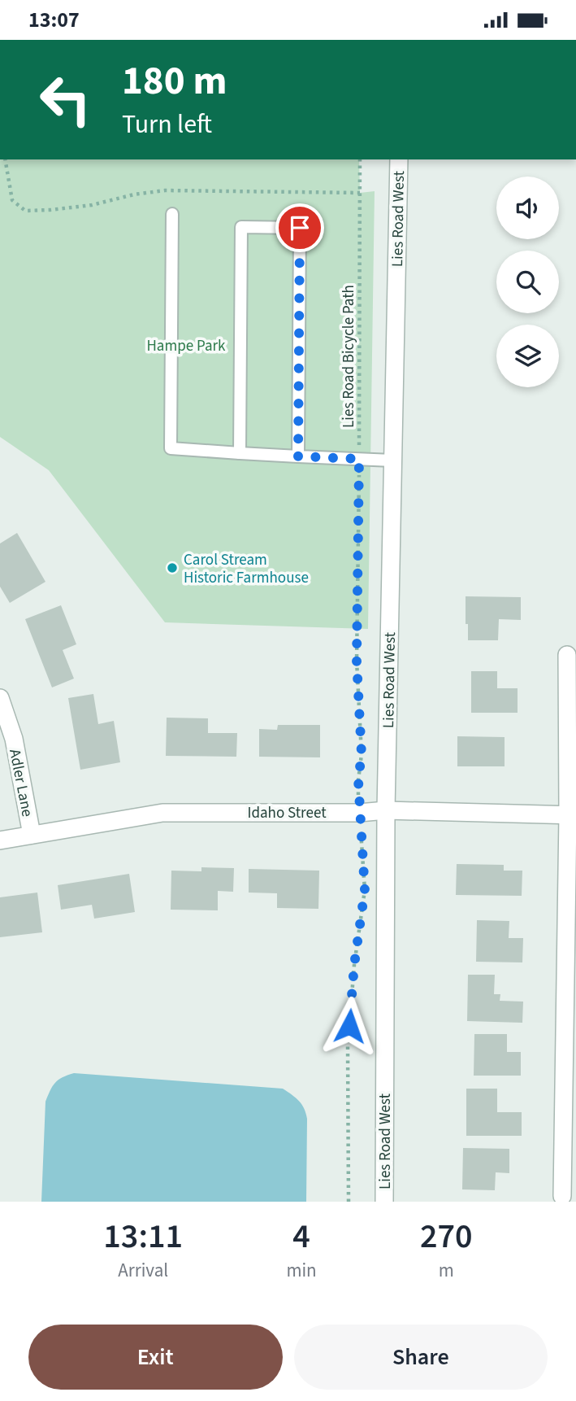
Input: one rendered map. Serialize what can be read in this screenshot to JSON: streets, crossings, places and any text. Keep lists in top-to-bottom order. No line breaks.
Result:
{"streets":{"street":["Lies Road West","Adler Lane","Idaho Street"],"path":["Lies Road Bicycle Path"]},"crossings":[["Lies Road West","Idaho Street"],["Lies Road Bicycle Path","Idaho Street"],["Adler Lane","Idaho Street"]],"parks":["Hampe Park"],"places":["Carol Stream Historic Farmhouse"],"page":{"status":"13:07","turn":["180 m","Turn left"],"eta":["13:11","Arrival","4","min","270","m"],"buttons":["Exit","Share"]}}
